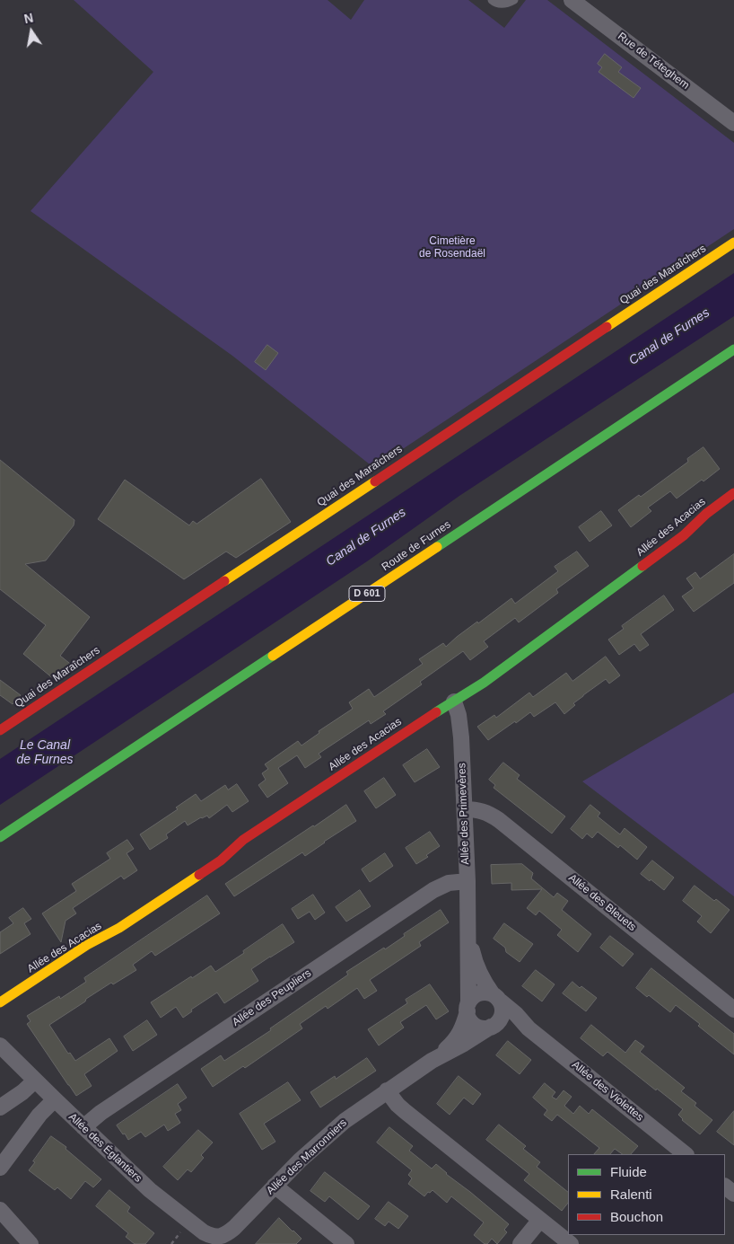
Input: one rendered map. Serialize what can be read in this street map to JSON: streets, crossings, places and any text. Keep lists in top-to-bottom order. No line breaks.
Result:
{"streets":{"street":["Rue de Téteghem","Quai des Maraîchers","Allée des Acacias","Route de Furnes","D 601","Allée des Primevères","Allée des Bleuets","Allée des Peupliers","Allée des Violettes","Allée des Églantiers","Allée des Marronniers"]},"crossings":[["Allée des Acacias","Allée des Primevères"],["Allée des Primevères","Allée des Bleuets"],["Allée des Primevères","Allée des Peupliers"],["Allée des Primevères","Allée des Violettes"],["Allée des Primevères","Allée des Marronniers"],["Allée des Peupliers","Allée des Églantiers"],["Allée des Violettes","Allée des Marronniers"],["Allée des Églantiers","Allée des Marronniers"]],"water":["Canal de Furnes","Le Canal de Furnes"],"parks":["Cimetière de Rosendaël"],"legend":["Fluide","Ralenti","Bouchon"],"north":"top"}
